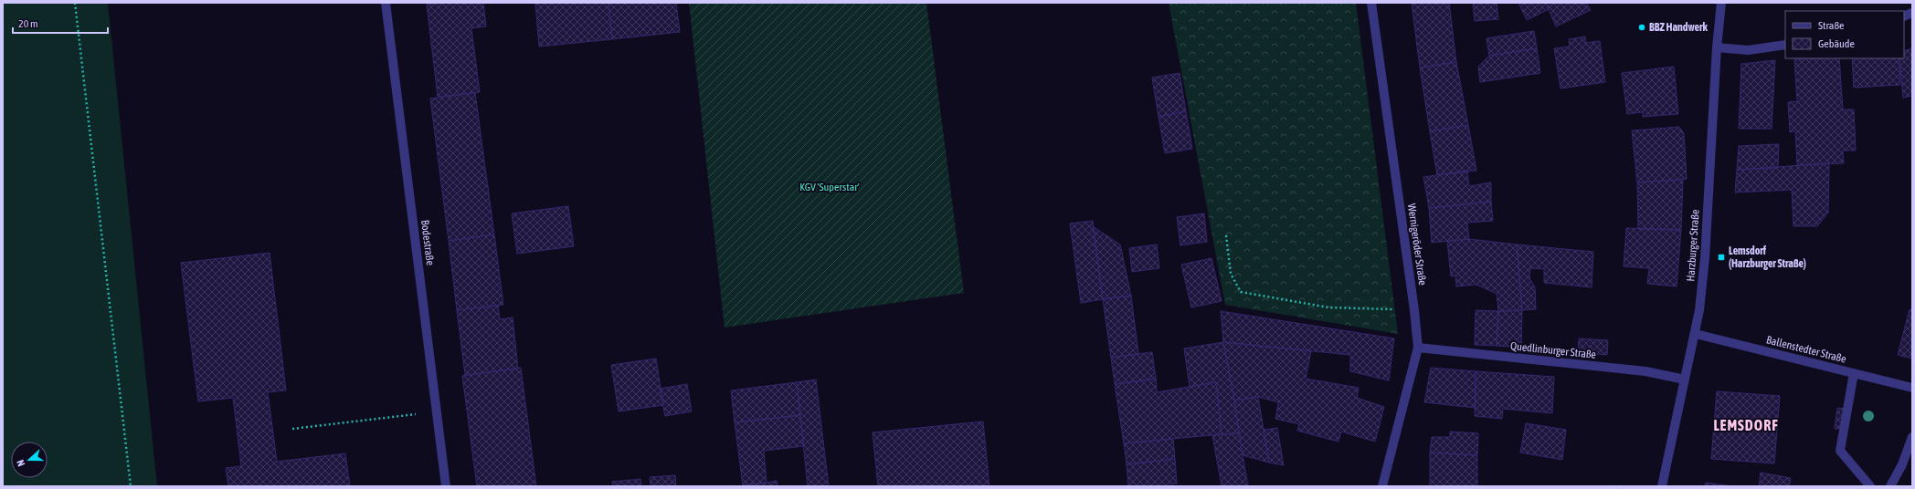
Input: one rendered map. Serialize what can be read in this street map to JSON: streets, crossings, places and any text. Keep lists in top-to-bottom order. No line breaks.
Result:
{"streets":{"street":["Bodestraße","Wernigeröder Straße","Harzburger Straße","Ballenstedter Straße","Quedlinburger Straße"]},"crossings":[["Wernigeröder Straße","Quedlinburger Straße"],["Harzburger Straße","Ballenstedter Straße"],["Harzburger Straße","Quedlinburger Straße"]],"districts":["LEMSDORF"],"parks":["KGV 'Superstar'"],"places":{"other":["BBZ Handwerk"],"transit":["Lemsdorf (Harzburger Straße)"]},"legend":["Straße","Gebäude"],"scale_bar":"20 m","north":"left"}
